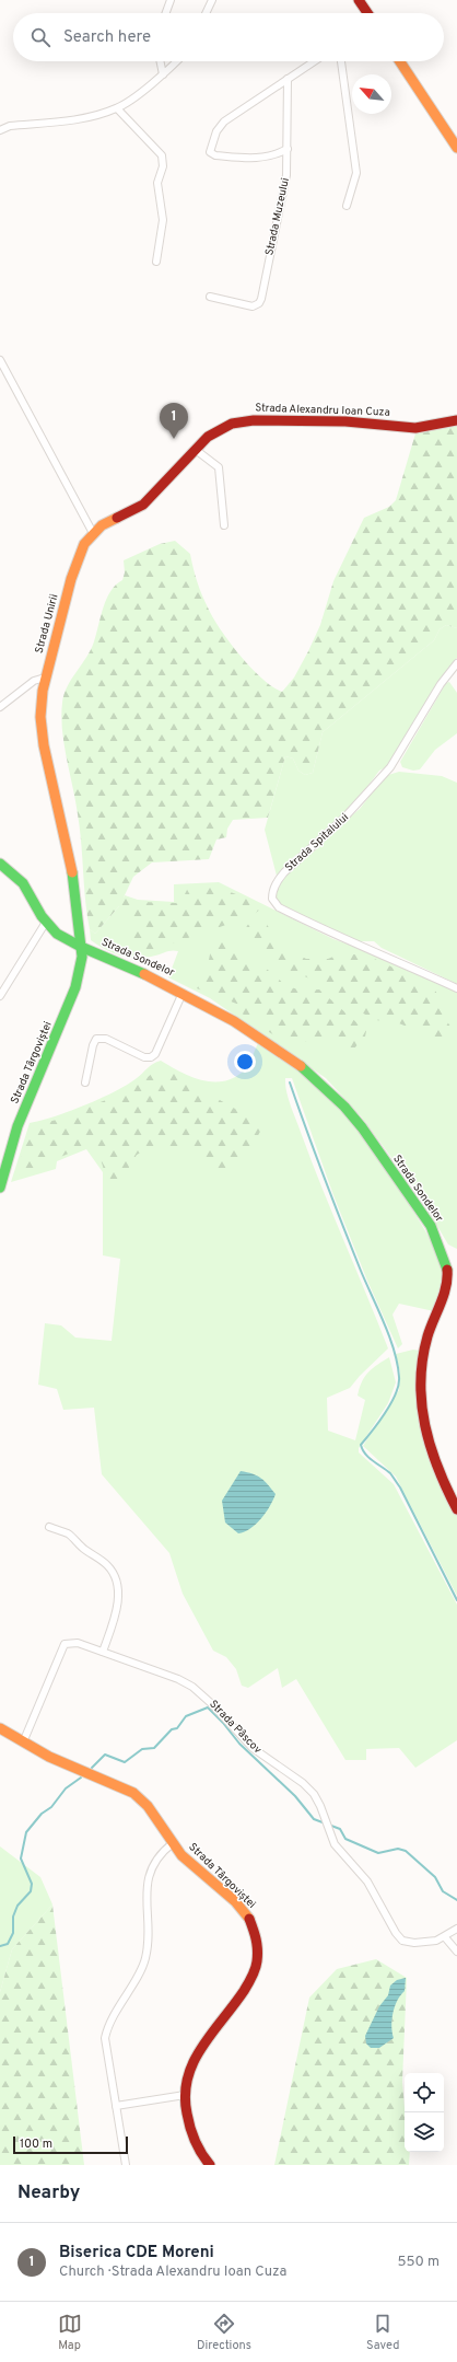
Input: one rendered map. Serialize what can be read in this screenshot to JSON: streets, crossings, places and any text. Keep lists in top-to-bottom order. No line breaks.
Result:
{"streets":{"main road":["Strada Alexandru Ioan Cuza","Strada Unirii","Strada Sondelor","Strada Târgoviștei"],"street":["Strada Muzeului","Strada Spitalului","Strada Pâscov"]},"crossings":[["Strada Alexandru Ioan Cuza","Strada Unirii"],["Strada Unirii","Strada Târgoviștei"],["Strada Sondelor","Strada Târgoviștei"],["Strada Târgoviștei","Strada Pâscov"]],"scale_bar":"100 m","north":"top left","page":{"search":"Search here","pins":"1","scale":"100 m","heading":"Nearby","list":[{"mark":"1","name":"Biserica CDE Moreni","note":"Church · Strada Alexandru Ioan Cuza","value":"550 m"}],"nav":["Map","Directions","Saved"]}}
